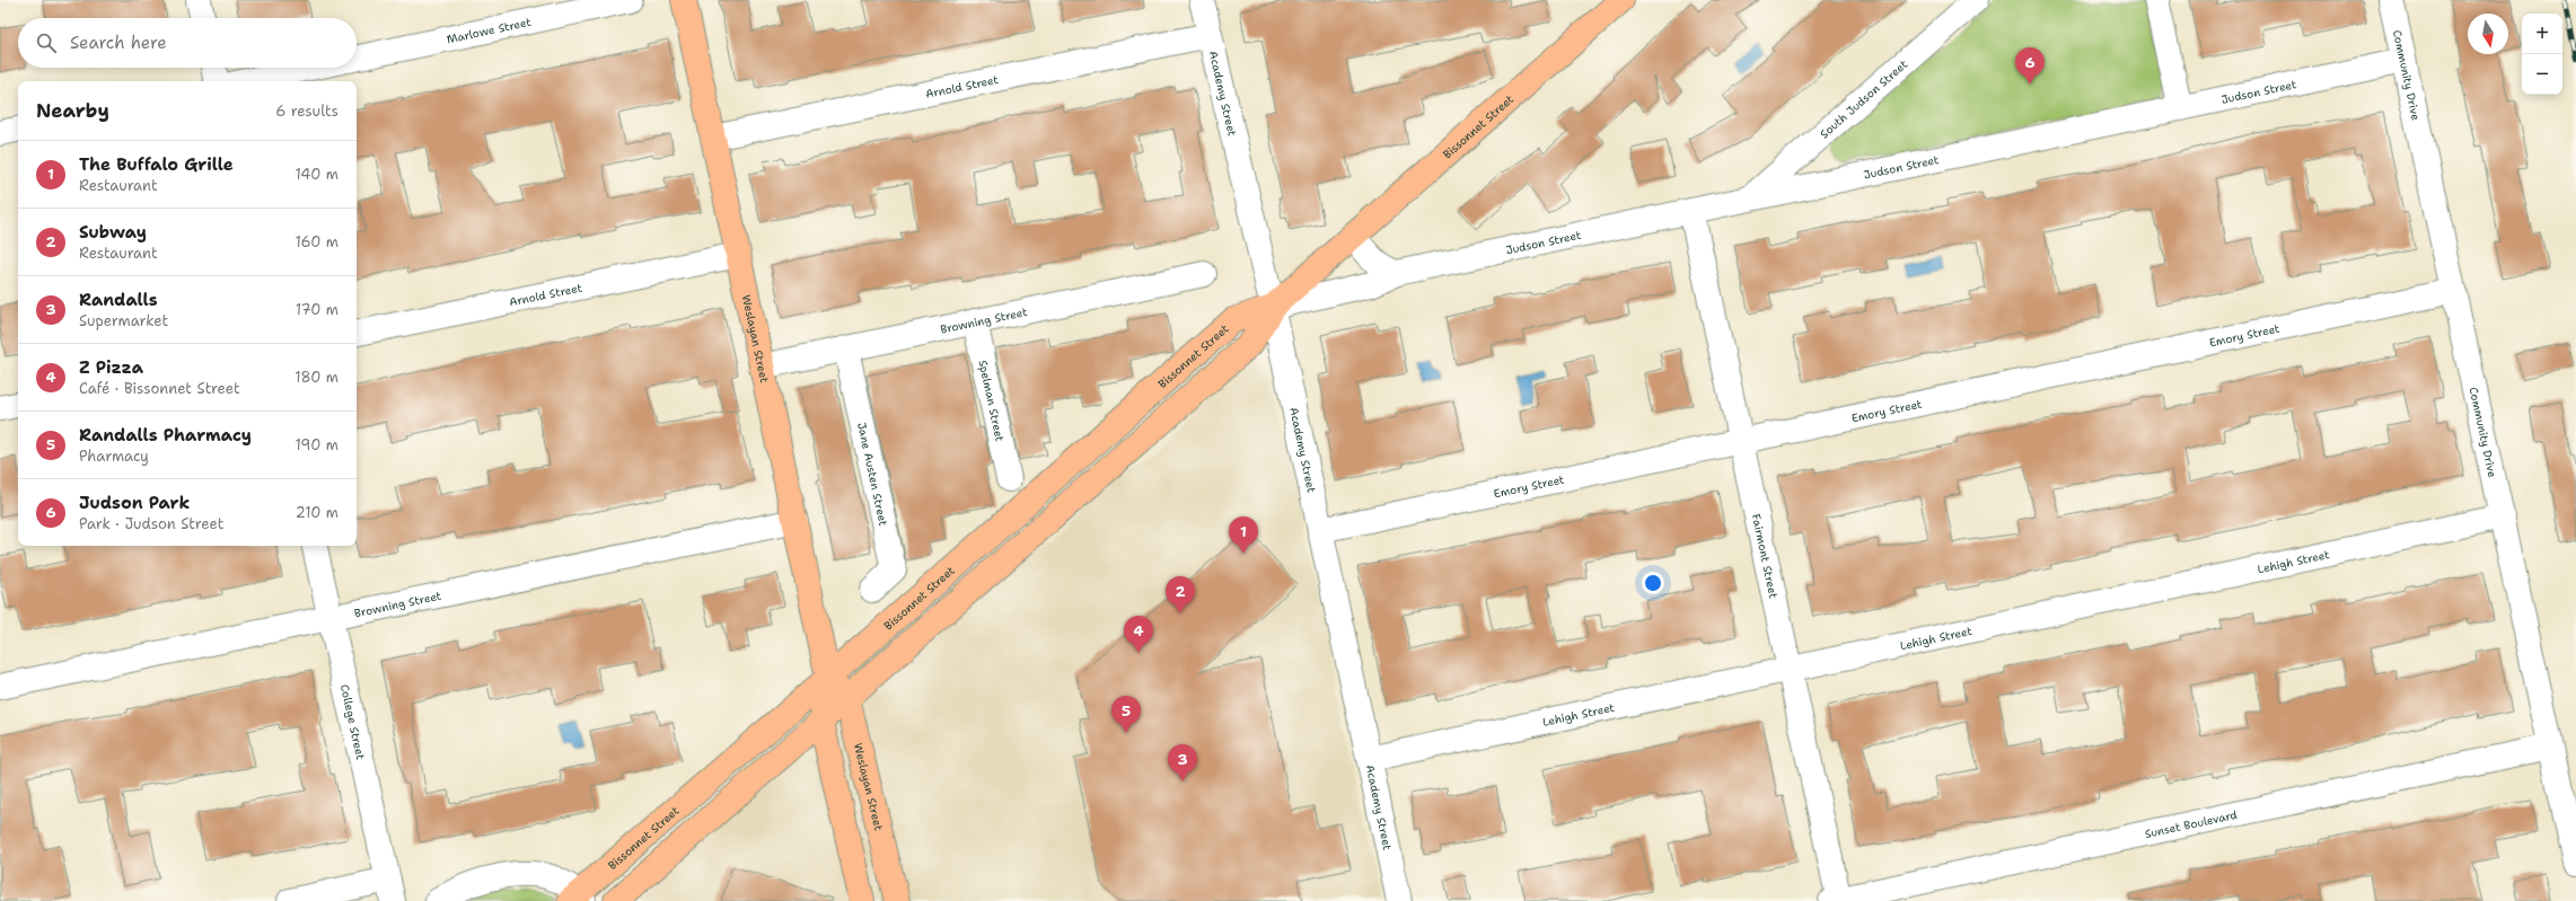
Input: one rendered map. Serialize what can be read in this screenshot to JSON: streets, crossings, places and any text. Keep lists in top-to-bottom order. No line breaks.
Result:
{"streets":{"main road":["Bissonnet Street","Weslayan Street"],"street":["Marlowe Street","Community Drive","Arnold Street","Judson Street","Academy Street","South Judson Street","Browning Street","Emory Street","Spelman Street","Jane Austen Street","Fairmont Street","Lehigh Street","College Street","Sunset Boulevard"]},"crossings":[["Community Drive","Judson Street"],["Community Drive","Emory Street"],["Community Drive","Lehigh Street"],["Community Drive","Sunset Boulevard"],["Arnold Street","Academy Street"],["Arnold Street","Weslayan Street"],["Judson Street","Academy Street"],["Judson Street","South Judson Street"],["Judson Street","Bissonnet Street"],["Judson Street","Fairmont Street"],["Academy Street","Bissonnet Street"],["Academy Street","Emory Street"],["Academy Street","Lehigh Street"],["Bissonnet Street","Weslayan Street"],["Browning Street","Weslayan Street"],["Browning Street","Spelman Street"],["Browning Street","Jane Austen Street"],["Browning Street","College Street"],["Emory Street","Fairmont Street"],["Fairmont Street","Lehigh Street"],["Fairmont Street","Sunset Boulevard"]],"north":"bottom","page":{"map_buttons":["+","−"],"search":"Search here","pins":["6","1","2","4","5","3"],"heading":["Nearby","6 results"],"list":[{"mark":"1","name":"The Buffalo Grille","note":"Restaurant","value":"140 m"},{"mark":"2","name":"Subway","note":"Restaurant","value":"160 m"},{"mark":"3","name":"Randalls","note":"Supermarket","value":"170 m"},{"mark":"4","name":"Z Pizza","note":"Café · Bissonnet Street","value":"180 m"},{"mark":"5","name":"Randalls Pharmacy","note":"Pharmacy","value":"190 m"},{"mark":"6","name":"Judson Park","note":"Park · Judson Street","value":"210 m"}]}}
